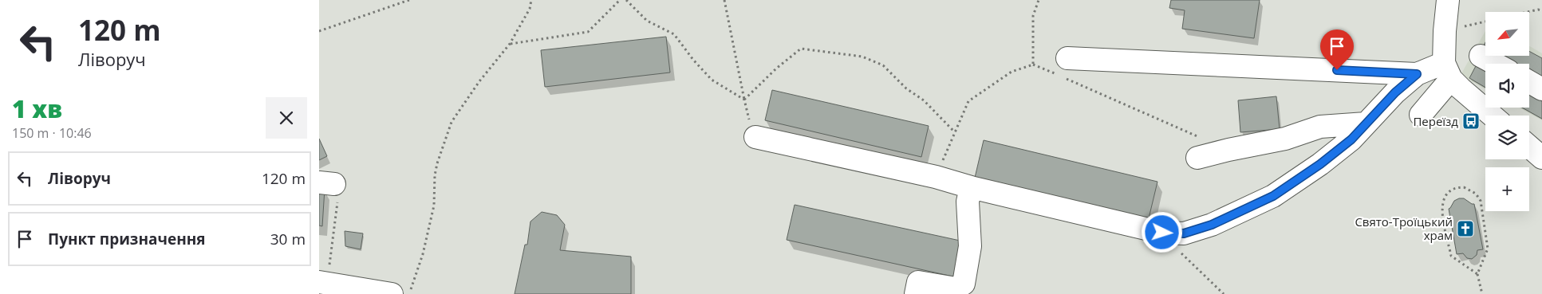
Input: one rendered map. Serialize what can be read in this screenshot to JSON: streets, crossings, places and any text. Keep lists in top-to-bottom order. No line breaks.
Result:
{"places":{"bus stop":["Переїзд"],"church":["Свято-Троїцький храм"]},"north":"bottom left","page":{"turn":["120 m","Ліворуч"],"map_buttons":"+","heading":["1 хв","150 m · 10:46"],"list":[{"name":"Ліворуч","value":"120 m"},{"name":"Пункт призначення","value":"30 m"}]}}
